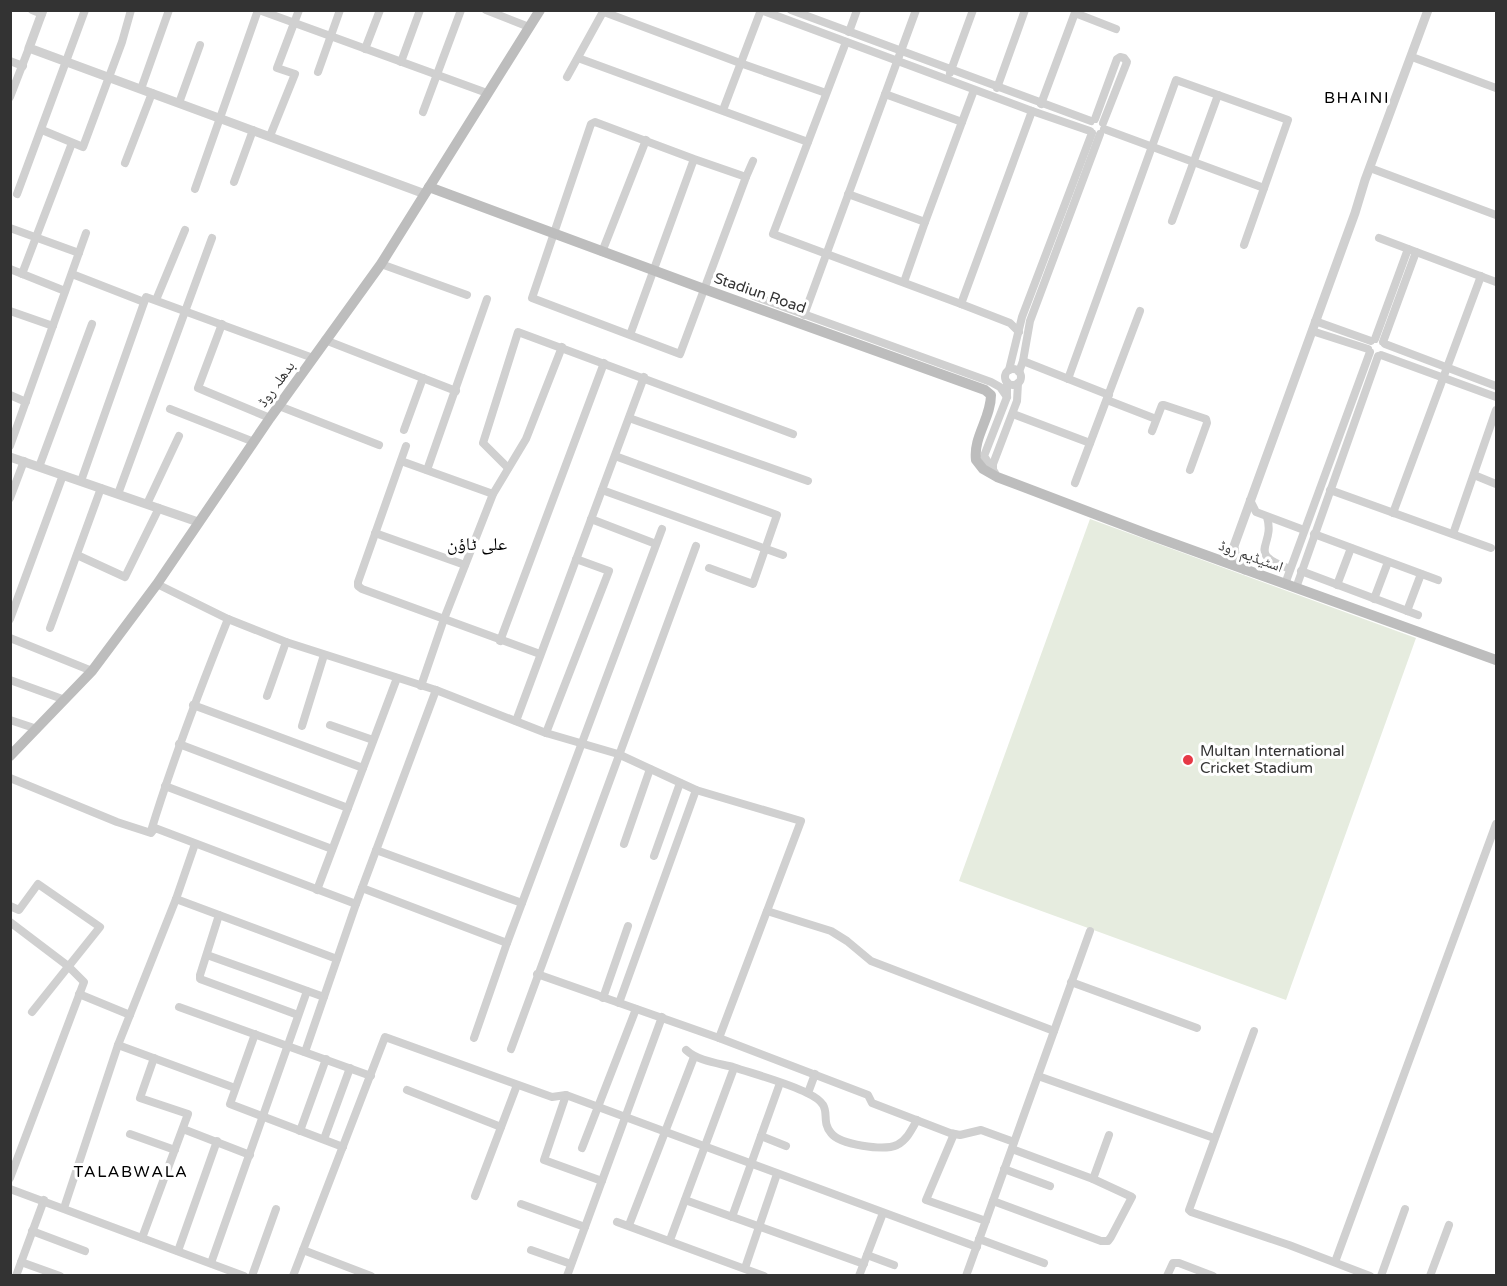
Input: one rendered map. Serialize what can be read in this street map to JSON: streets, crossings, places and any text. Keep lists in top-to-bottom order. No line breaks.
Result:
{"streets":{"main road":["Stadiun Road","بدھلہ روڈ","اسٹیڈیم روڈ"]},"crossings":[["Stadiun Road","بدھلہ روڈ"],["Stadiun Road","اسٹیڈیم روڈ"]],"districts":["BHAINI","علی ٹاؤن","TALABWALA"],"places":["Multan International Cricket Stadium"]}
